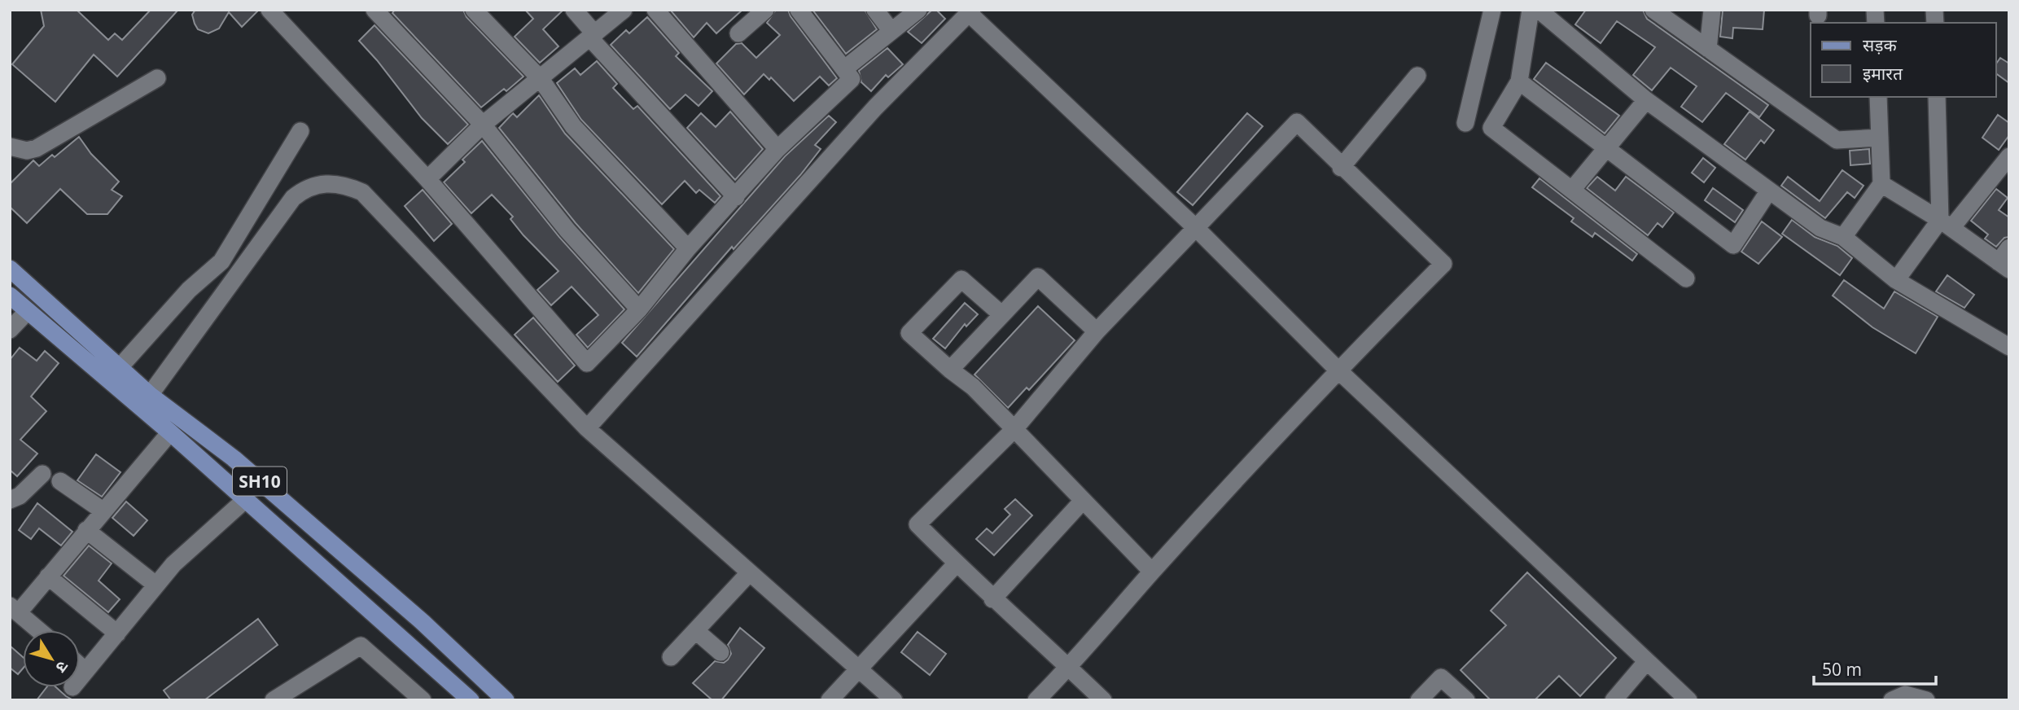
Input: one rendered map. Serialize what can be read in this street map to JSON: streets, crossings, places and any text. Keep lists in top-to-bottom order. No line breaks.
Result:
{"streets":{"main road":["SH10"]},"legend":["सड़क","इमारत"],"scale_bar":"50 m","north":"bottom right"}
